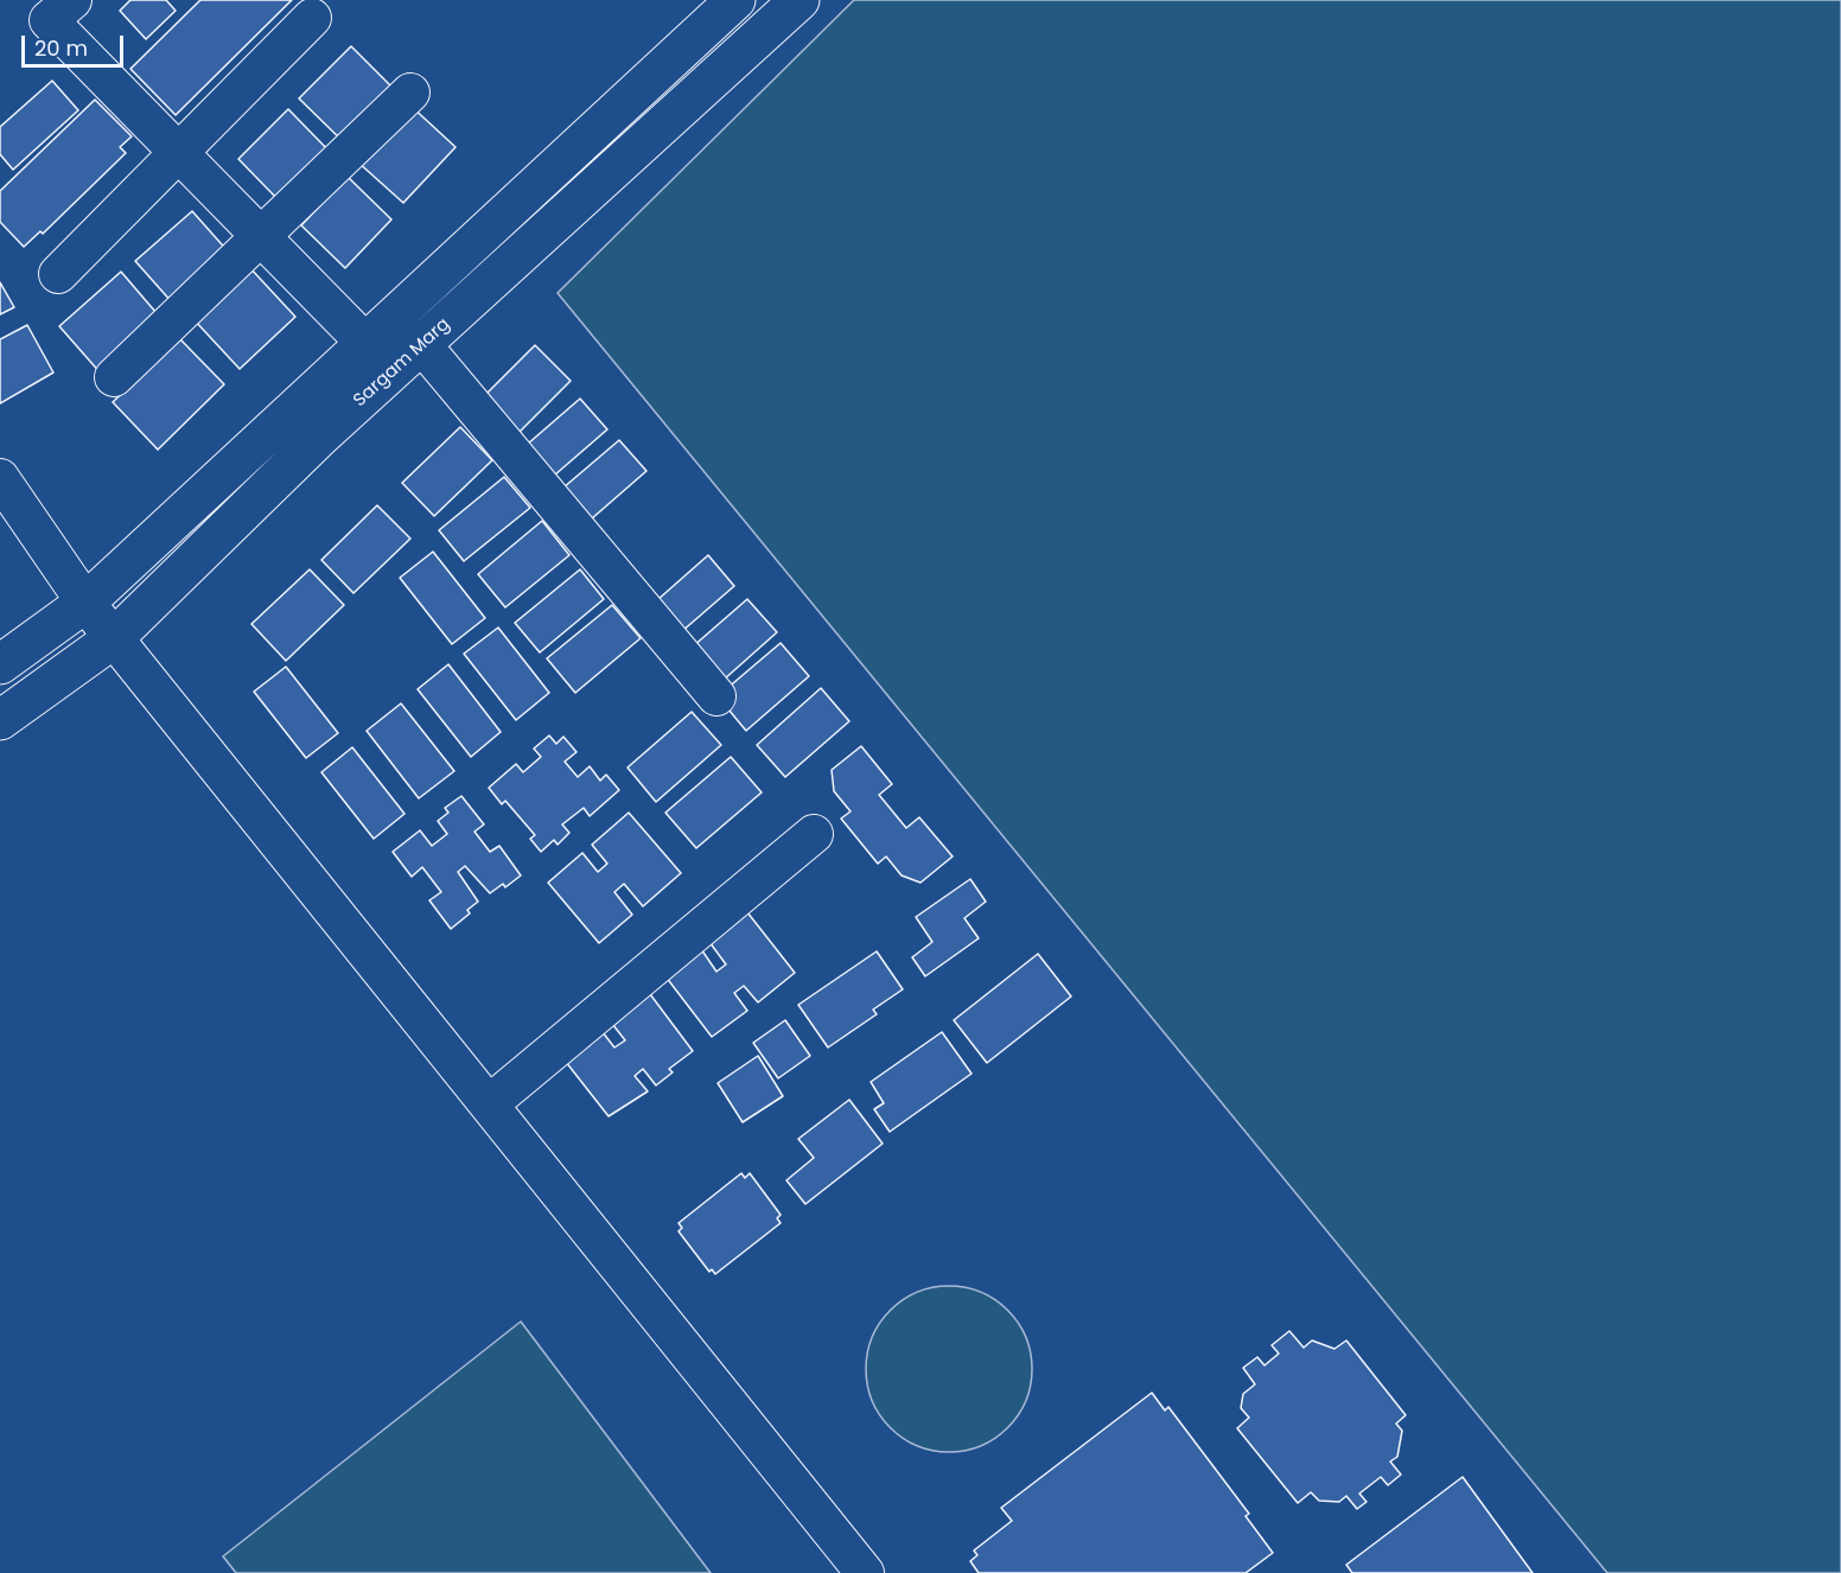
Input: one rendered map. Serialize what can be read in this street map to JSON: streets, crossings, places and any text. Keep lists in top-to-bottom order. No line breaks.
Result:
{"streets":{"main road":["Sargam Marg"]},"scale_bar":"20 m"}
